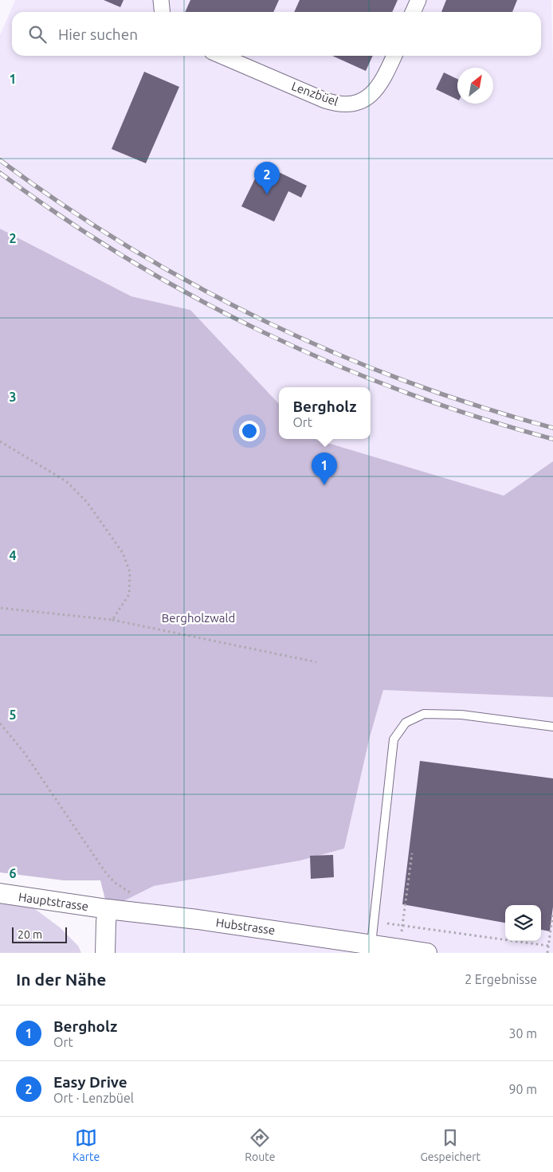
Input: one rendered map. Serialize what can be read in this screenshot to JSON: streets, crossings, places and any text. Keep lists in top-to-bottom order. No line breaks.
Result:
{"streets":{"street":["Lenzbüel","Hauptstrasse","Hubstrasse"]},"crossings":[["Hauptstrasse","Hubstrasse"]],"parks":["Bergholzwald"],"scale_bar":"20 m","north":"top right","page":{"search":"Hier suchen","pins":["2","1"],"popup":["Bergholz","Ort"],"scale":"20 m","heading":["In der Nähe","2 Ergebnisse"],"list":[{"mark":"1","name":"Bergholz","note":"Ort","value":"30 m"},{"mark":"2","name":"Easy Drive","note":"Ort · Lenzbüel","value":"90 m"}],"nav":["Karte","Route","Gespeichert"]},"grid":{"rows":["1","2","3","4","5","6"]}}
